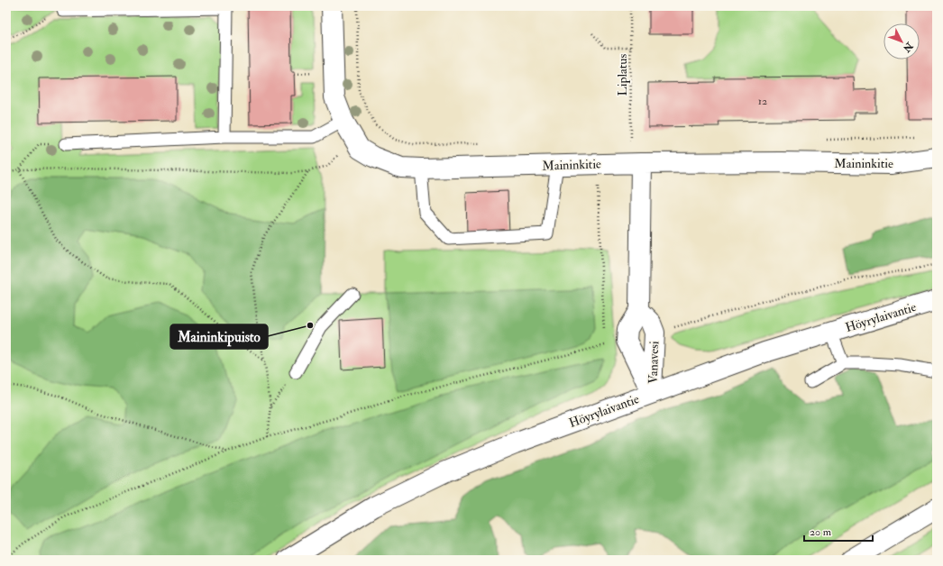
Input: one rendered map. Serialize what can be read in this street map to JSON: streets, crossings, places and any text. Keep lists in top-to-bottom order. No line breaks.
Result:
{"streets":{"main road":["Maininkitie","Höyrylaivantie","Vanavesi"],"path":["Liplatus"]},"crossings":[["Höyrylaivantie","Vanavesi"]],"places":["Maininkipuisto"],"house_numbers":["12"],"scale_bar":"20 m","north":"bottom right"}
